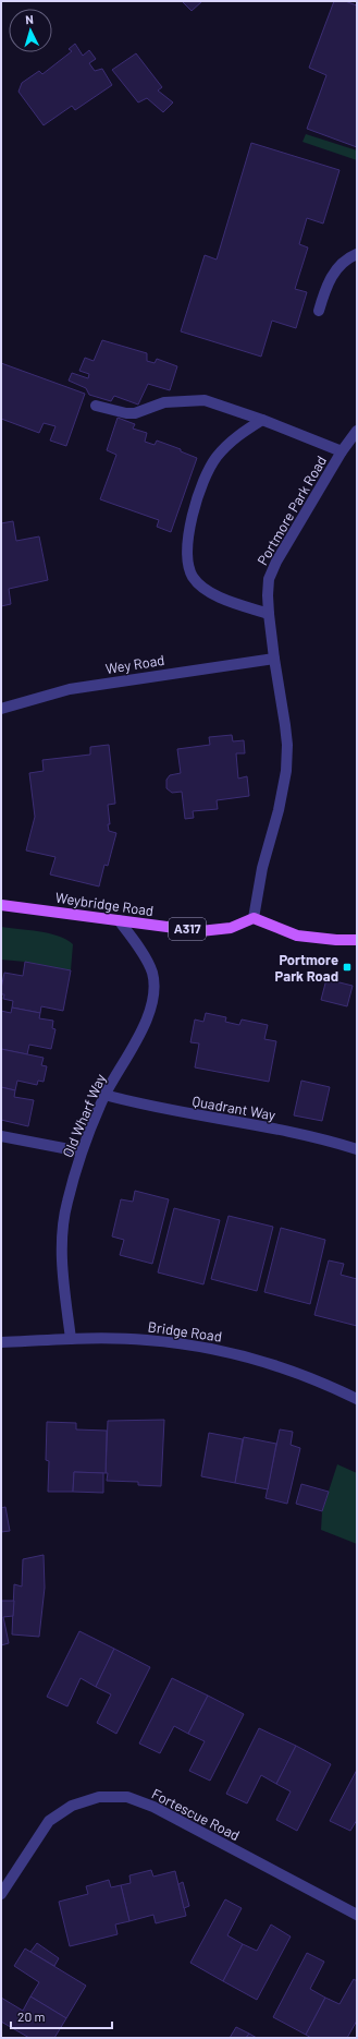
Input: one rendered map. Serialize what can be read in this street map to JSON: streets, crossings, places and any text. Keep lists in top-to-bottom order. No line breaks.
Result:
{"streets":{"main road":["Weybridge Road","A317"],"street":["Portmore Park Road","Wey Road","Quadrant Way","Old Wharf Way","Bridge Road","Fortescue Road"]},"crossings":[["Portmore Park Road","Wey Road"],["Portmore Park Road","Weybridge Road"],["Weybridge Road","Old Wharf Way"],["Quadrant Way","Old Wharf Way"],["Old Wharf Way","Bridge Road"]],"places":{"transit":["Portmore Park Road"]},"scale_bar":"20 m","north":"top"}
